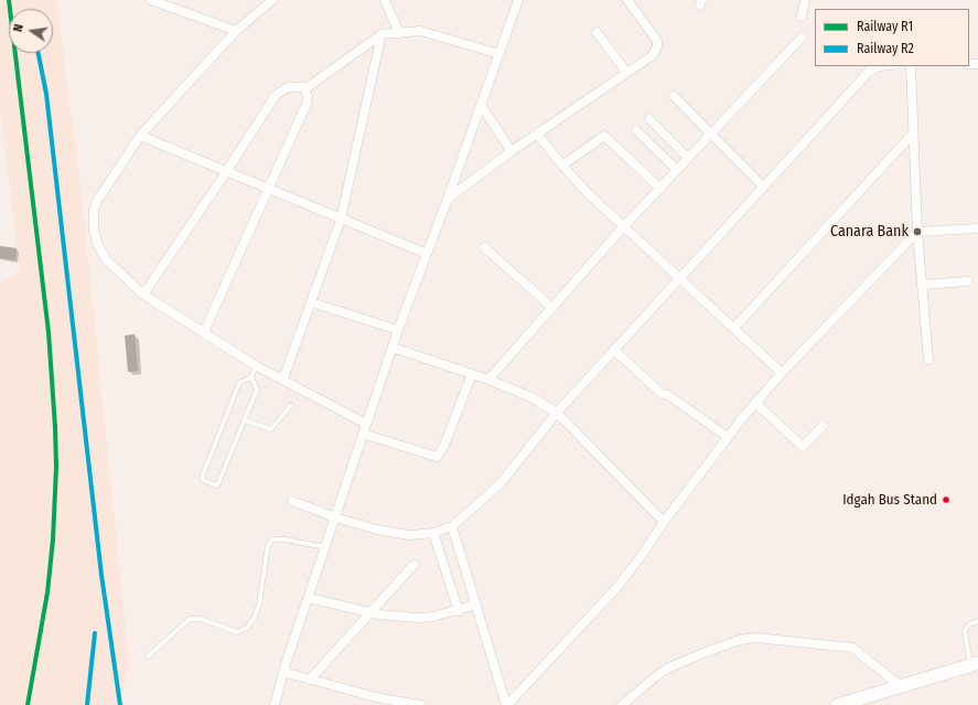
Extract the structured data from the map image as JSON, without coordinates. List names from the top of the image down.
{
  "places": ["Canara Bank", "Idgah Bus Stand"],
  "lines": ["rail line R1", "rail line R2"],
  "legend": ["Railway R1", "Railway R2"],
  "north": "left"
}
